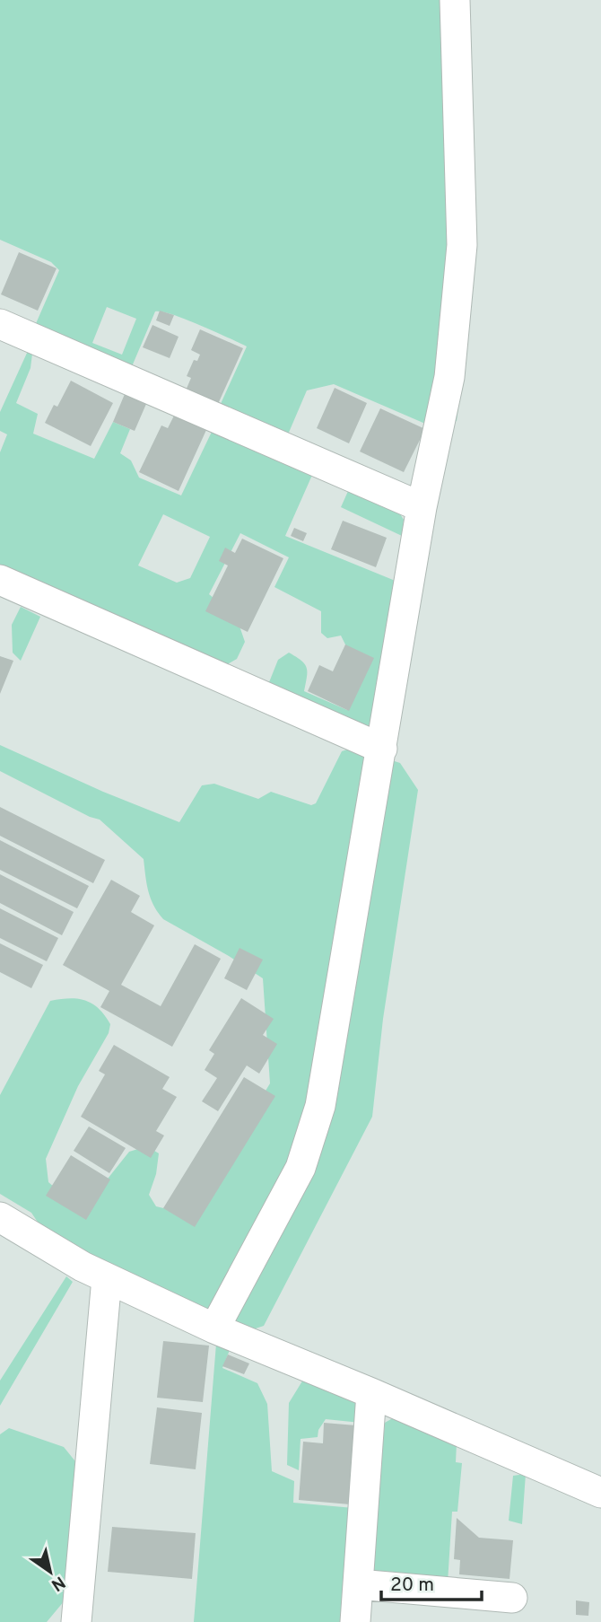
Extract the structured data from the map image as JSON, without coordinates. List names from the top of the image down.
{
  "scale_bar": "20 m",
  "north": "bottom right"
}
